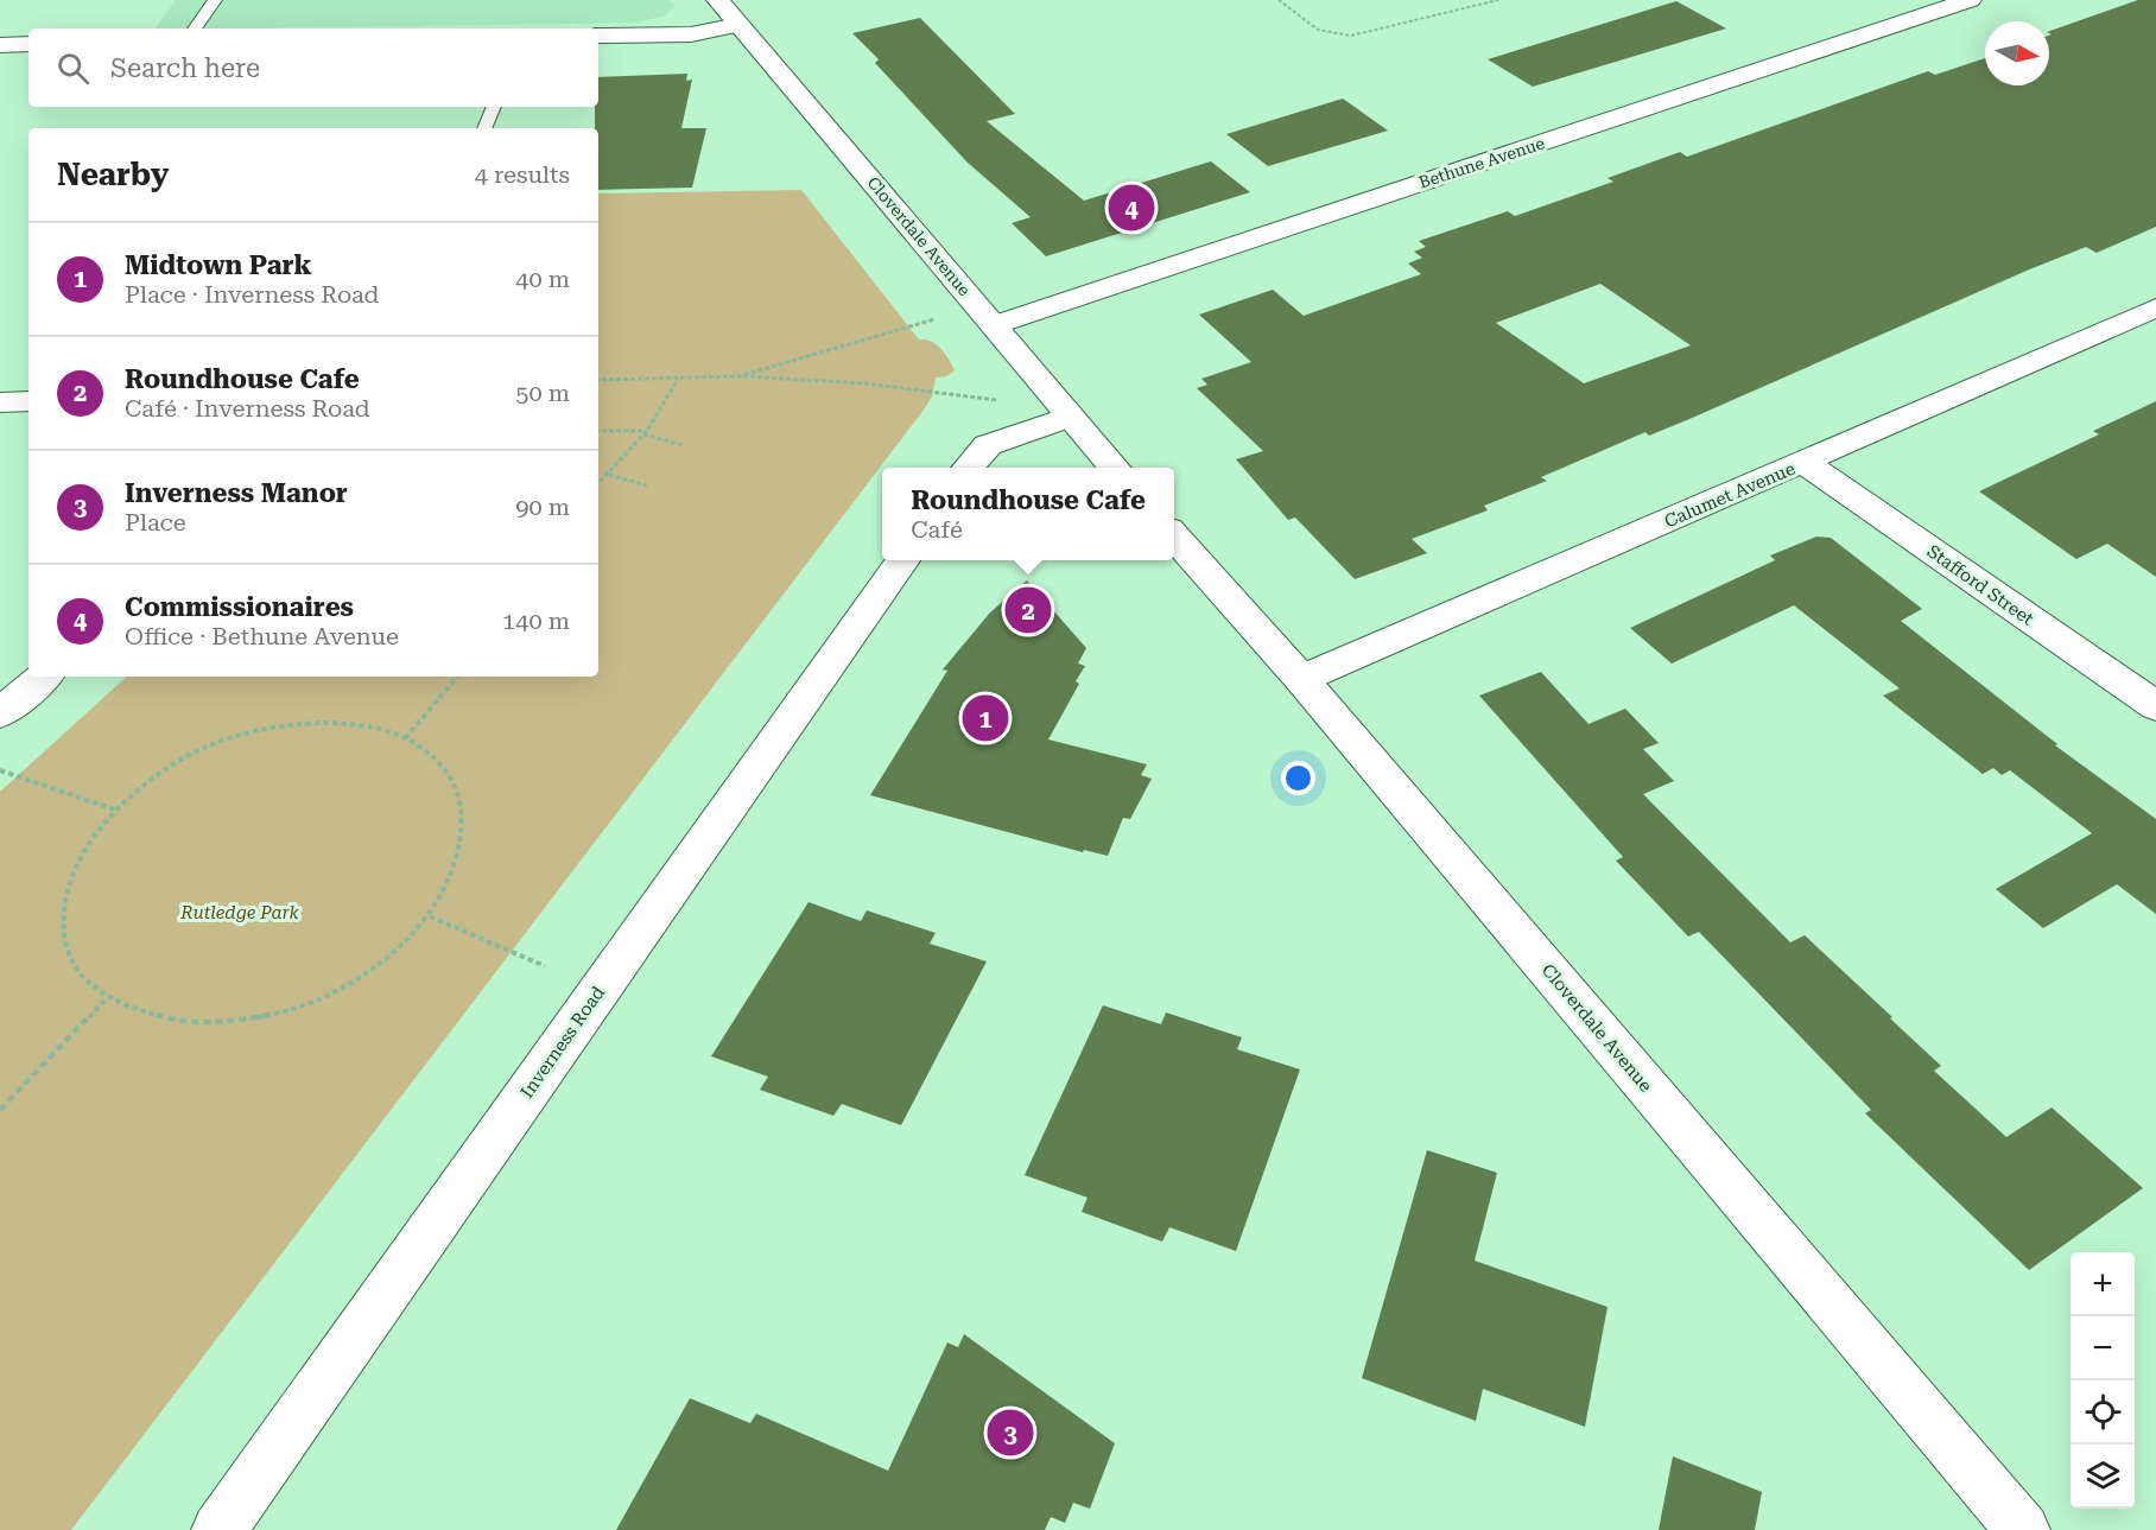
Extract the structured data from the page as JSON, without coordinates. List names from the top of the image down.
{
  "streets": {
    "street": [
      "Bethune Avenue",
      "Cloverdale Avenue",
      "Calumet Avenue",
      "Stafford Street",
      "Inverness Road"
    ]
  },
  "crossings": [
    ["Bethune Avenue", "Cloverdale Avenue"],
    ["Cloverdale Avenue", "Calumet Avenue"],
    ["Calumet Avenue", "Stafford Street"]
  ],
  "parks": ["Rutledge Park"],
  "north": "right",
  "page": {
    "search": "Search here",
    "heading": ["Nearby", "4 results"],
    "pins": [
      "4",
      "2",
      "1",
      "3"
    ],
    "list": [
      {
        "mark": "1",
        "name": "Midtown Park",
        "note": "Place · Inverness Road",
        "value": "40 m"
      },
      {
        "mark": "2",
        "name": "Roundhouse Cafe",
        "note": "Café · Inverness Road",
        "value": "50 m"
      },
      {
        "mark": "3",
        "name": "Inverness Manor",
        "note": "Place",
        "value": "90 m"
      },
      {
        "mark": "4",
        "name": "Commissionaires",
        "note": "Office · Bethune Avenue",
        "value": "140 m"
      }
    ],
    "popup": ["Roundhouse Cafe", "Café"],
    "map_buttons": ["+", "−"]
  }
}
